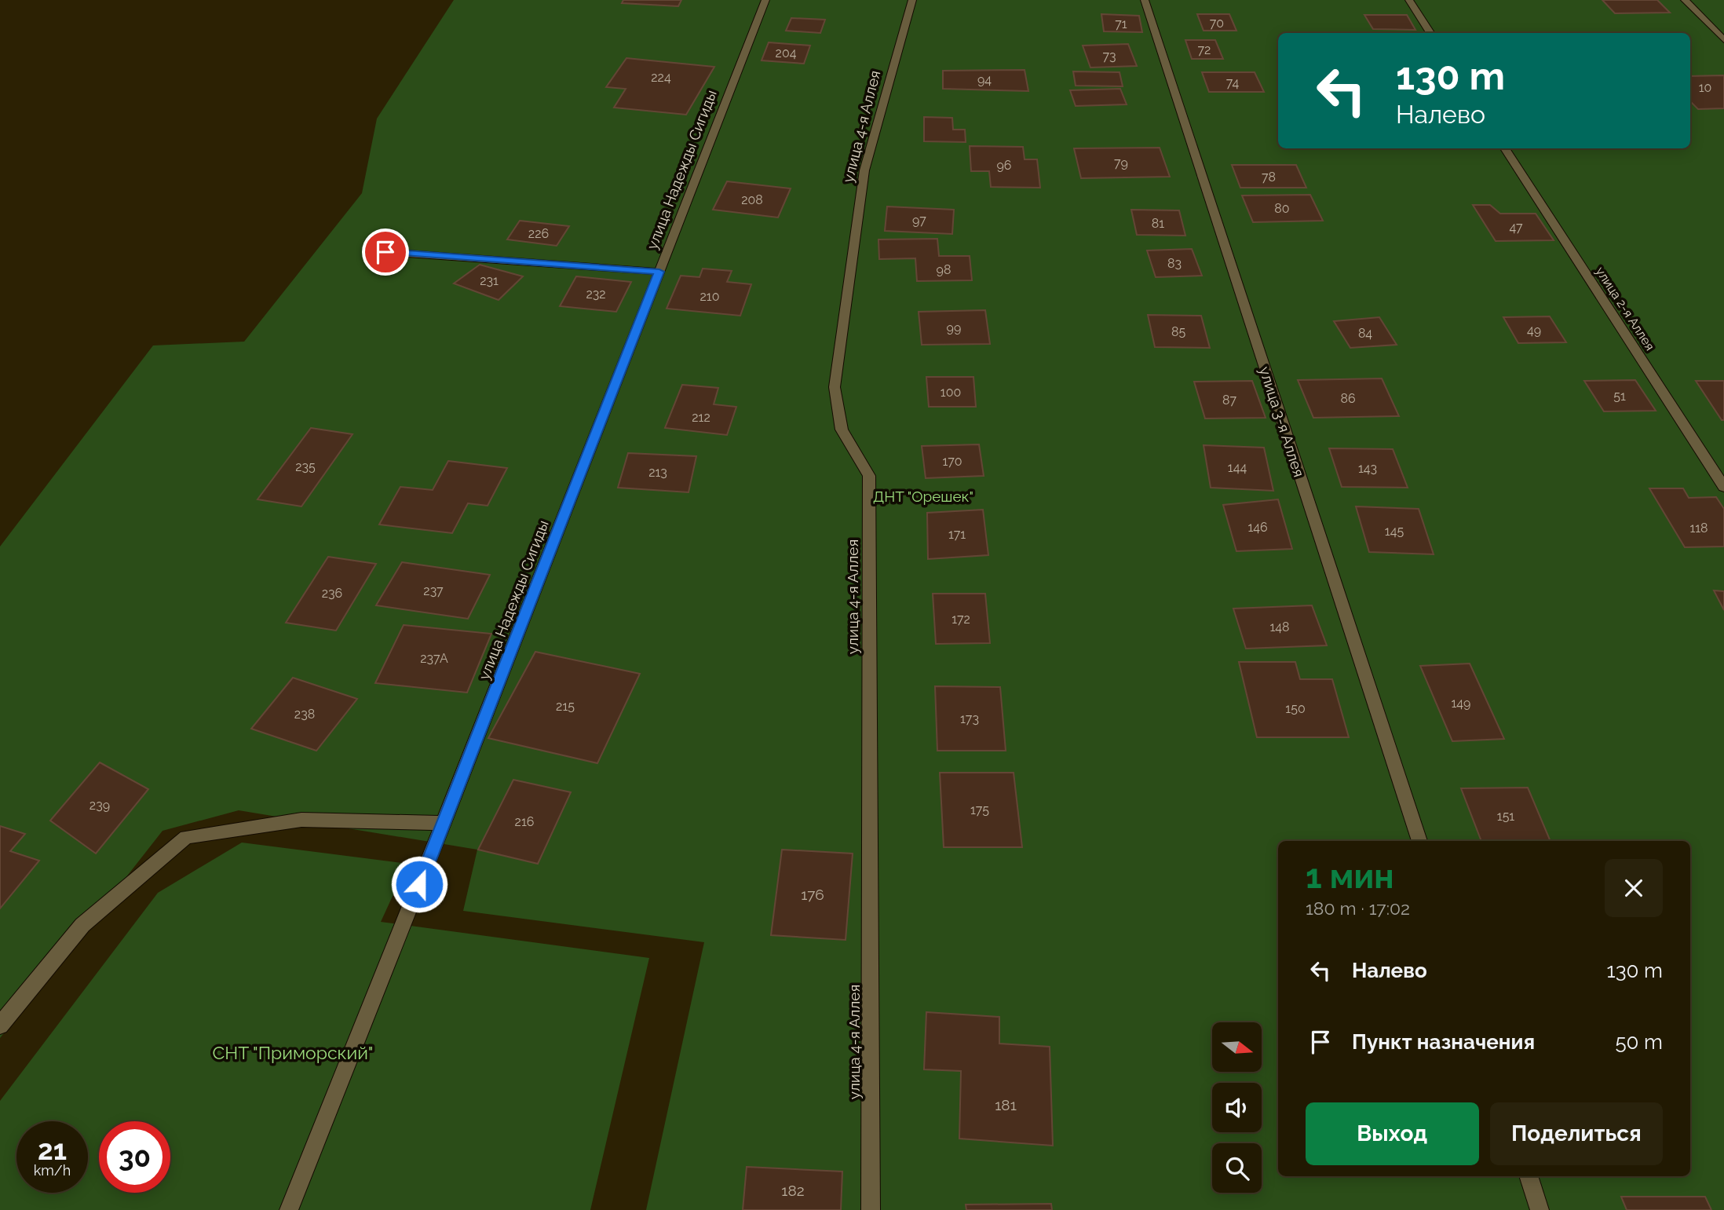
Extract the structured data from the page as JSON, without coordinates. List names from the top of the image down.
{
  "streets": {
    "street": [
      "улица 4-я Аллея",
      "улица Надежды Сигиды",
      "улица 2-я Аллея",
      "улица 3-я Аллея"
    ]
  },
  "parks": ["ДНТ \"Орешек\"", "СНТ \"Приморский\""],
  "house_numbers": [
    "70",
    "71",
    "72",
    "204",
    "73",
    "224",
    "94",
    "74",
    "10",
    "79",
    "96",
    "78",
    "208",
    "80",
    "97",
    "81",
    "47",
    "226",
    "83",
    "98",
    "231",
    "232",
    "210",
    "99",
    "49",
    "85",
    "84",
    "100",
    "51",
    "86",
    "87",
    "212",
    "170",
    "235",
    "144",
    "143",
    "213",
    "146",
    "118",
    "145",
    "171",
    "237",
    "236",
    "172",
    "148",
    "237А",
    "149",
    "215",
    "150",
    "238",
    "173",
    "239",
    "175",
    "151",
    "216",
    "176",
    "181",
    "182"
  ],
  "north": "right",
  "page": {
    "turn": ["130 m", "Налево"],
    "heading": ["1 мин", "180 m · 17:02"],
    "list": [
      {
        "name": "Налево",
        "value": "130 m"
      },
      {
        "name": "Пункт назначения",
        "value": "50 m"
      }
    ],
    "buttons": ["Выход", "Поделиться"],
    "speed": "21 km/h",
    "limit": "30"
  }
}
